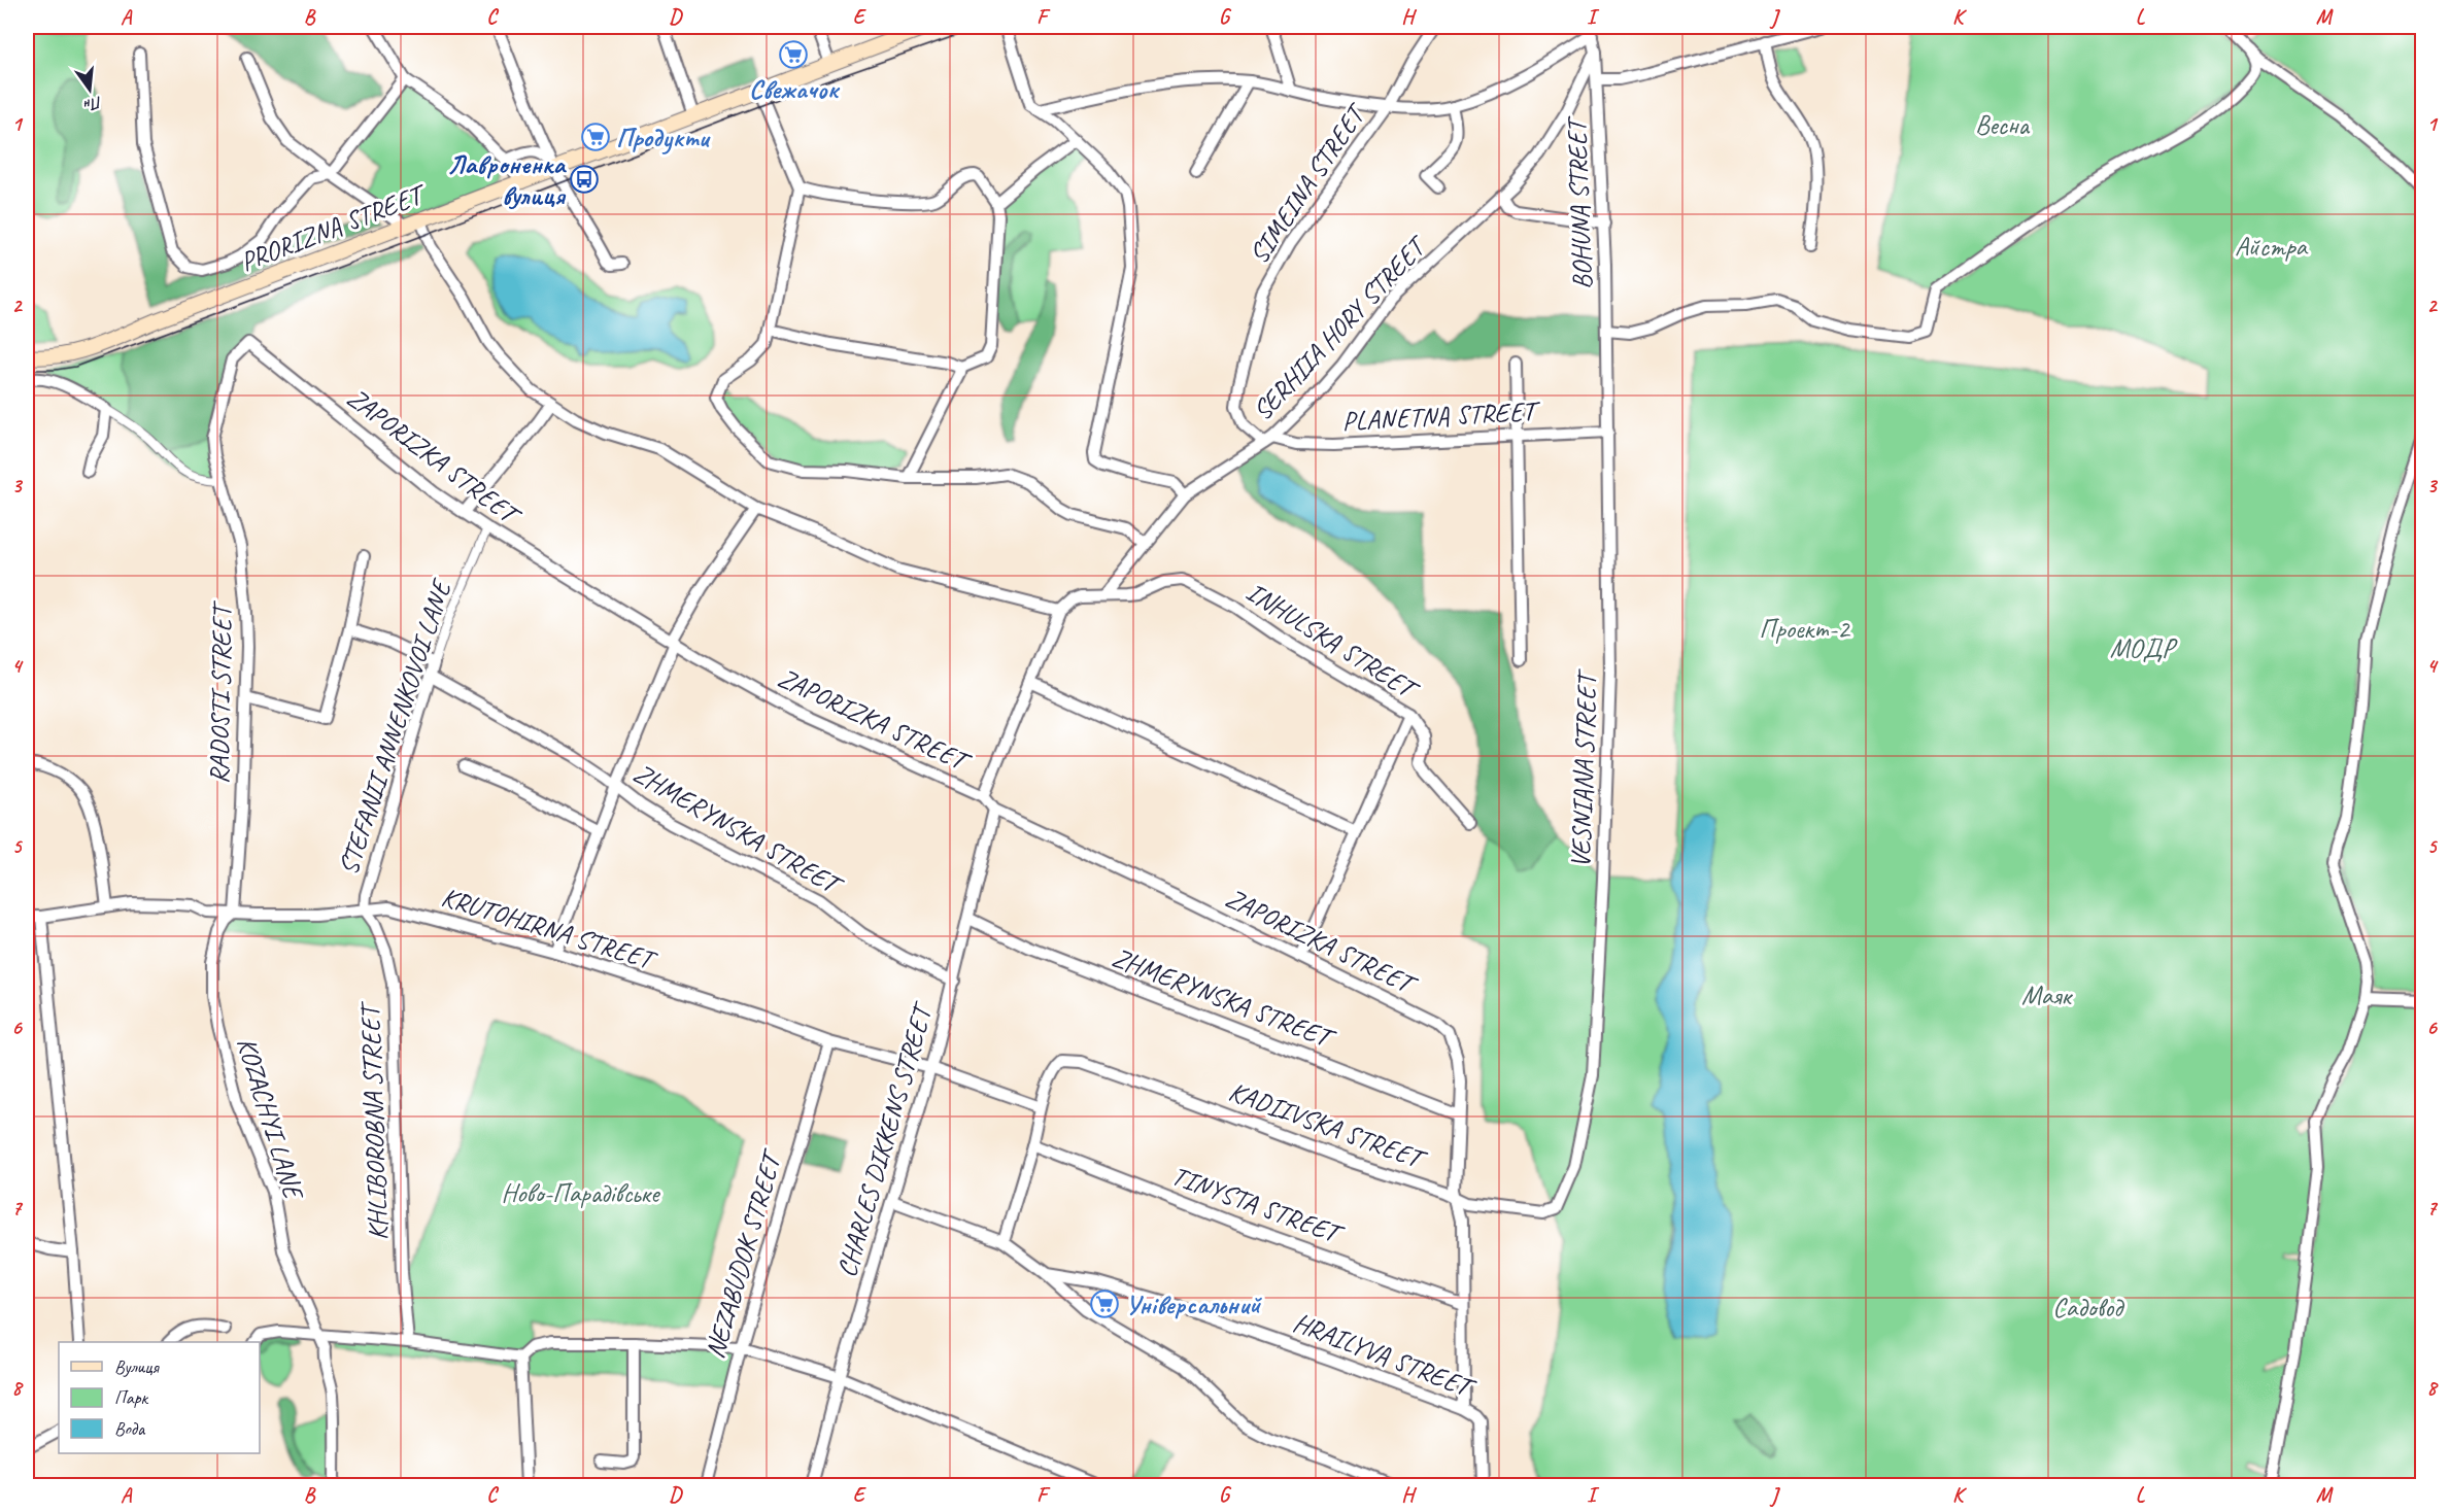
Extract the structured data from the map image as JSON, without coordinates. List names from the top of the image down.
{
  "streets": {
    "main road": ["PRORIZNA STREET"],
    "street": [
      "SIMEINA STREET",
      "BOHUNA STREET",
      "SERHIIA HORY STREET",
      "PLANETNA STREET",
      "ZAPORIZKA STREET",
      "INHULSKA STREET",
      "RADOSTI STREET",
      "STEFANII ANNENKOVOI LANE",
      "VESNIANA STREET",
      "ZHMERYNSKA STREET",
      "KRUTOHIRNA STREET",
      "KOZACHYI LANE",
      "KHLIBOROBNA STREET",
      "KADIIVSKA STREET",
      "CHARLES DIKKENS STREET",
      "TINYSTA STREET",
      "NEZABUDOK STREET",
      "HRAILYVA STREET"
    ]
  },
  "crossings": [
    ["SIMEINA STREET", "SERHIIA HORY STREET"],
    ["SIMEINA STREET", "PLANETNA STREET"],
    ["BOHUNA STREET", "SERHIIA HORY STREET"],
    ["BOHUNA STREET", "VESNIANA STREET"],
    ["SERHIIA HORY STREET", "PLANETNA STREET"],
    ["PLANETNA STREET", "VESNIANA STREET"],
    ["ZAPORIZKA STREET", "RADOSTI STREET"],
    ["ZAPORIZKA STREET", "STEFANII ANNENKOVOI LANE"],
    ["ZAPORIZKA STREET", "ZHMERYNSKA STREET"],
    ["ZAPORIZKA STREET", "CHARLES DIKKENS STREET"],
    ["RADOSTI STREET", "KRUTOHIRNA STREET"],
    ["RADOSTI STREET", "KOZACHYI LANE"],
    ["STEFANII ANNENKOVOI LANE", "ZHMERYNSKA STREET"],
    ["STEFANII ANNENKOVOI LANE", "KRUTOHIRNA STREET"],
    ["STEFANII ANNENKOVOI LANE", "KHLIBOROBNA STREET"],
    ["VESNIANA STREET", "KADIIVSKA STREET"],
    ["ZHMERYNSKA STREET", "CHARLES DIKKENS STREET"],
    ["KRUTOHIRNA STREET", "KOZACHYI LANE"],
    ["KRUTOHIRNA STREET", "KHLIBOROBNA STREET"],
    ["KRUTOHIRNA STREET", "KADIIVSKA STREET"],
    ["KRUTOHIRNA STREET", "CHARLES DIKKENS STREET"],
    ["KRUTOHIRNA STREET", "NEZABUDOK STREET"],
    ["CHARLES DIKKENS STREET", "HRAILYVA STREET"]
  ],
  "parks": [
    "Весна",
    "Айстра",
    "Проект-2",
    "МОДР",
    "Маяк",
    "Ново-Парадівське",
    "Садовод"
  ],
  "places": {
    "supermarket": ["Свежачок", "Продукти", "Універсальний"],
    "bus stop": ["Лавроненка вулиця"]
  },
  "legend": ["Вулиця", "Парк", "Вода"],
  "north": "bottom",
  "grid": {
    "columns": [
      "A",
      "B",
      "C",
      "D",
      "E",
      "F",
      "G",
      "H",
      "I",
      "J",
      "K",
      "L",
      "M"
    ],
    "rows": [
      "1",
      "2",
      "3",
      "4",
      "5",
      "6",
      "7",
      "8"
    ]
  }
}
